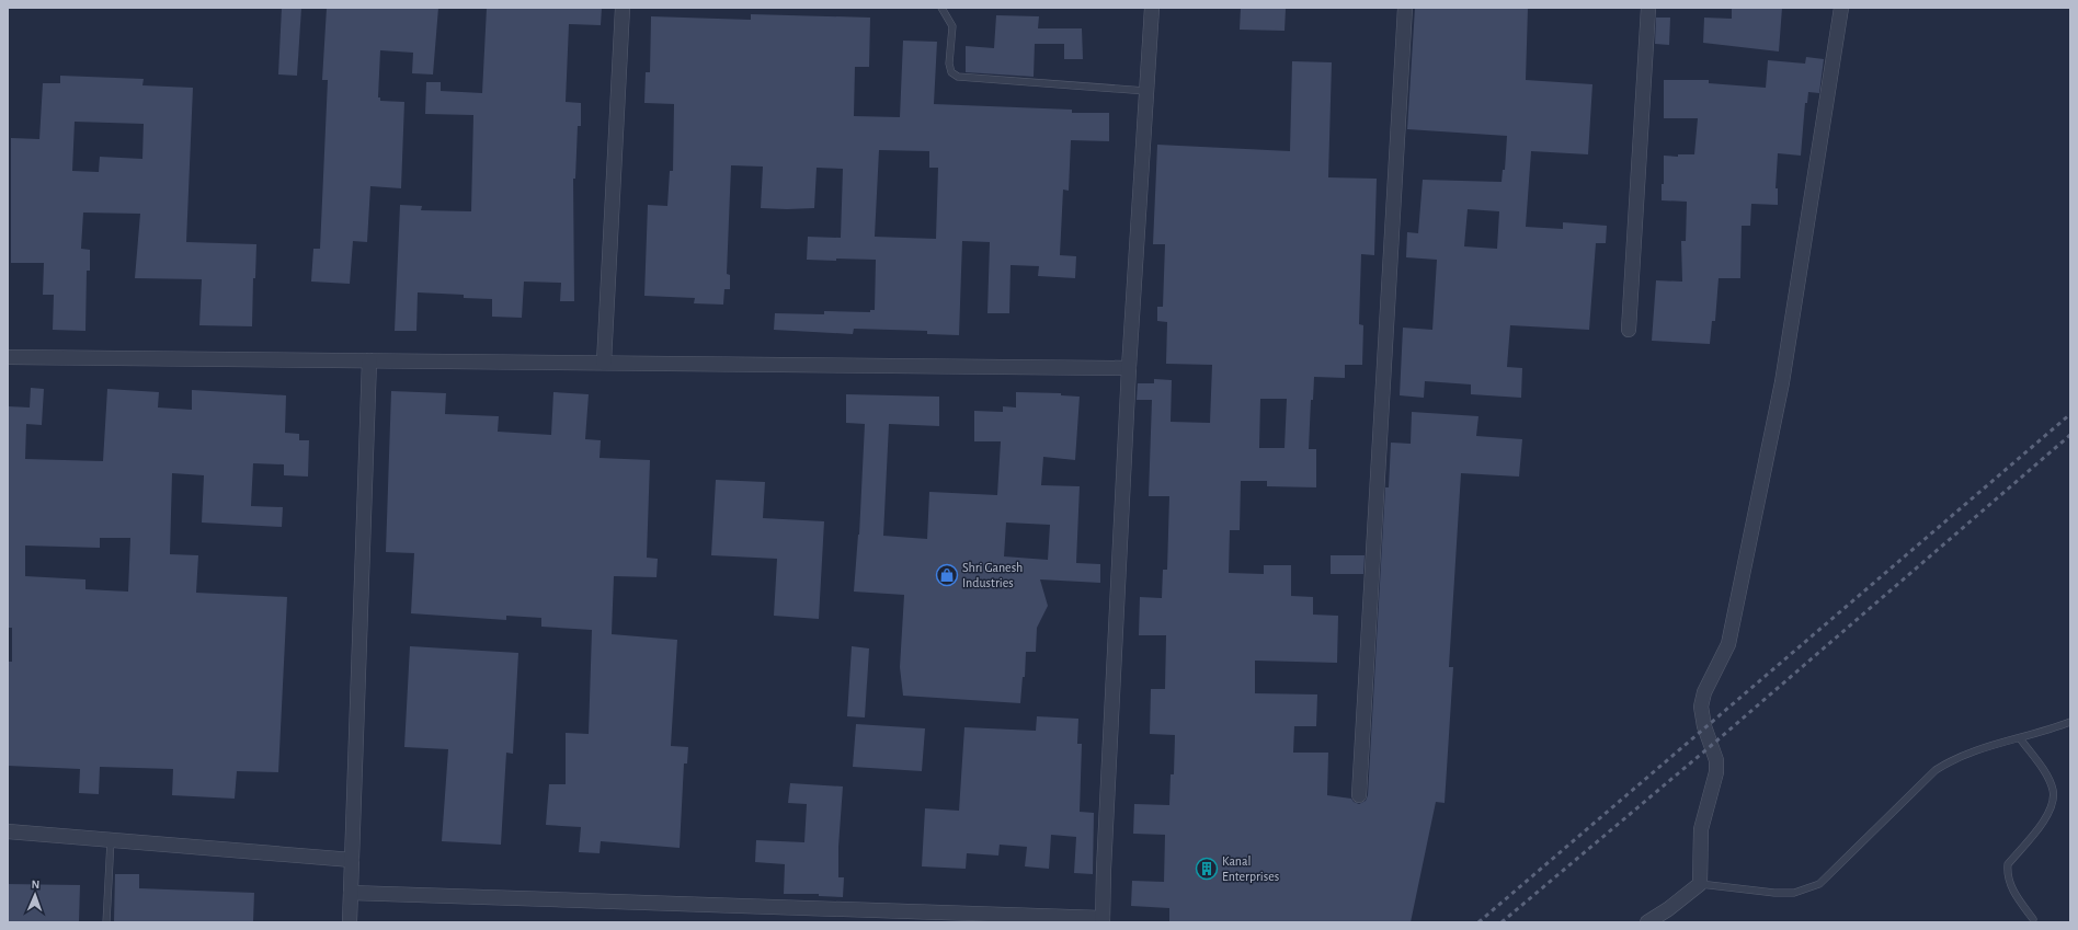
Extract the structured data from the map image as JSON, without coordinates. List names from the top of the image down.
{
  "places": {
    "shop": ["Shri Ganesh Industries"],
    "building": ["Kanal Enterprises"]
  },
  "north": "top"
}
